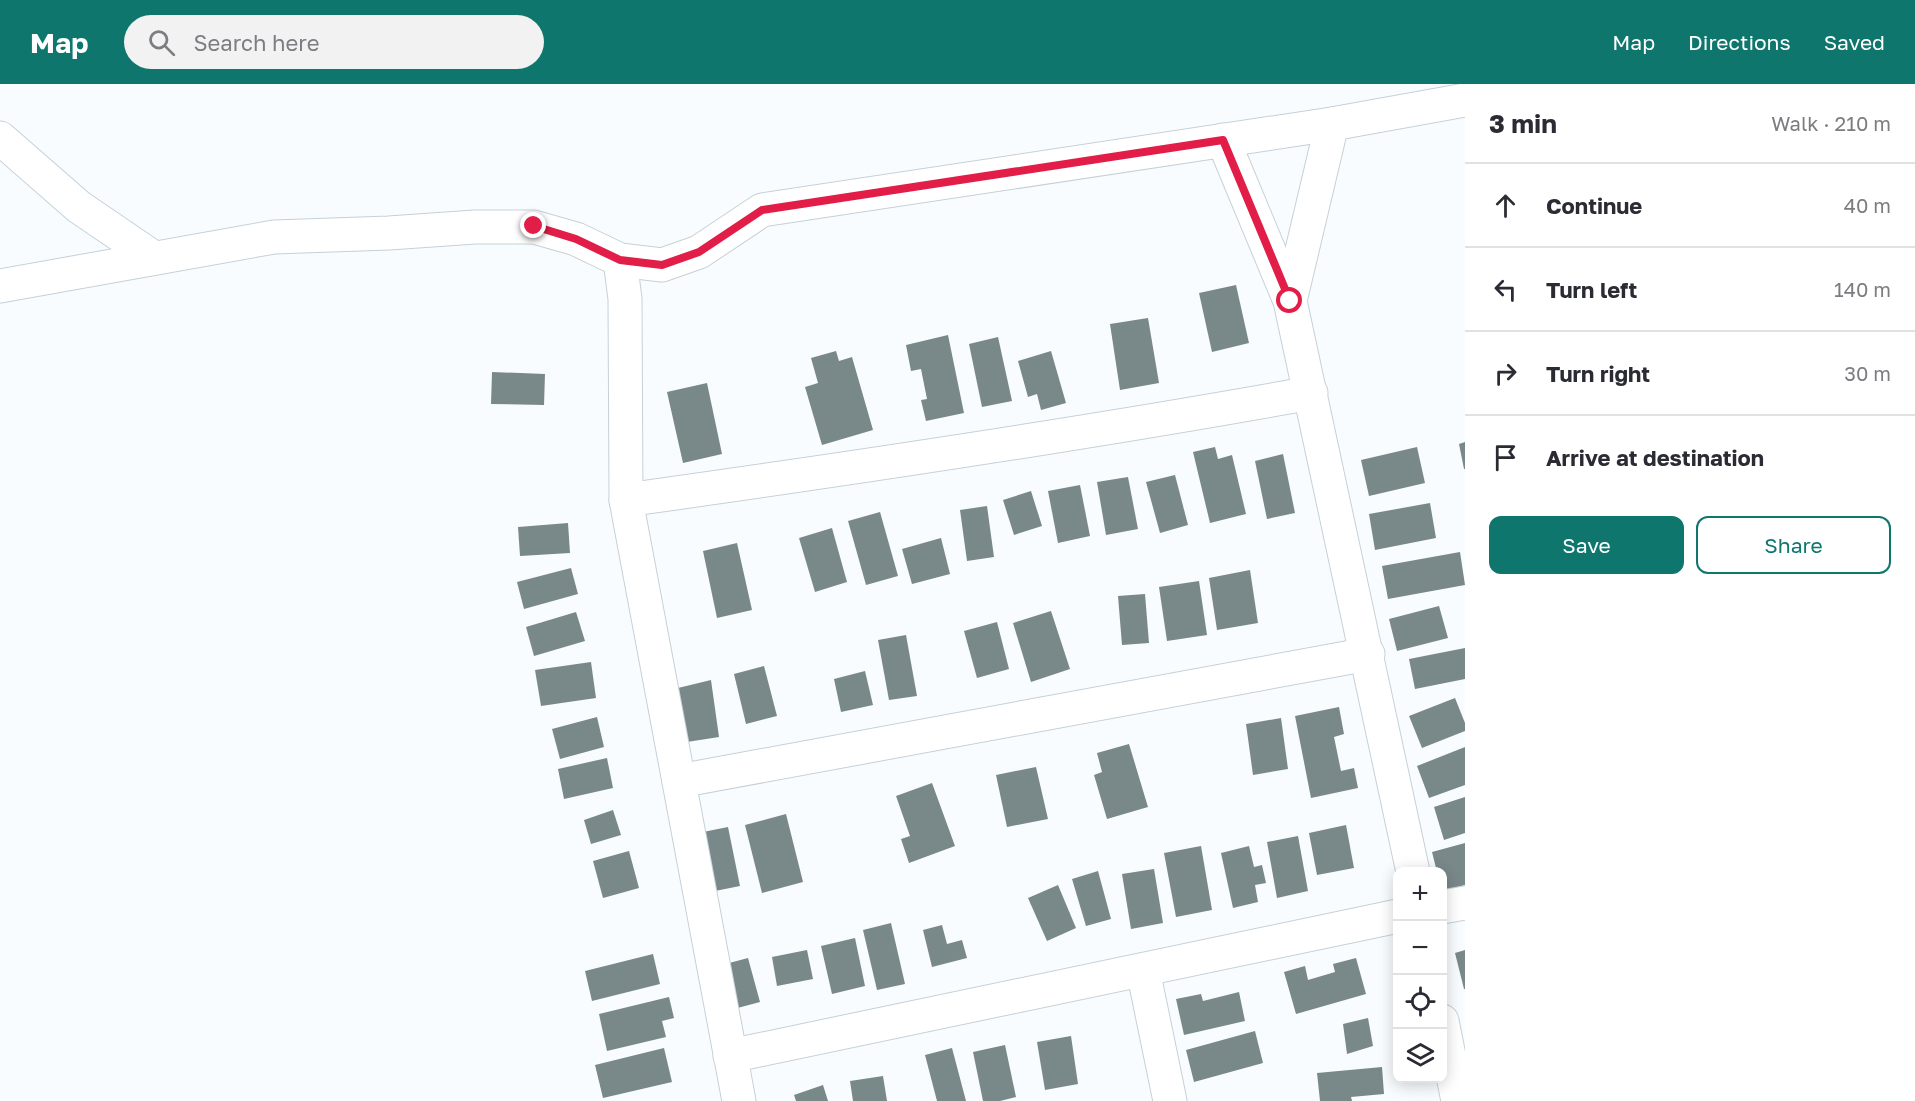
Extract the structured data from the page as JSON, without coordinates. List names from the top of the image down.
{
  "page": {
    "header": "Map",
    "search": "Search here",
    "nav": ["Map", "Directions", "Saved"],
    "heading": ["3 min", "Walk · 210 m"],
    "list": [
      ["Continue", "40 m"],
      ["Turn left", "140 m"],
      ["Turn right", "30 m"],
      "Arrive at destination"
    ],
    "buttons": ["Save", "Share"],
    "map_buttons": ["+", "−"]
  }
}
